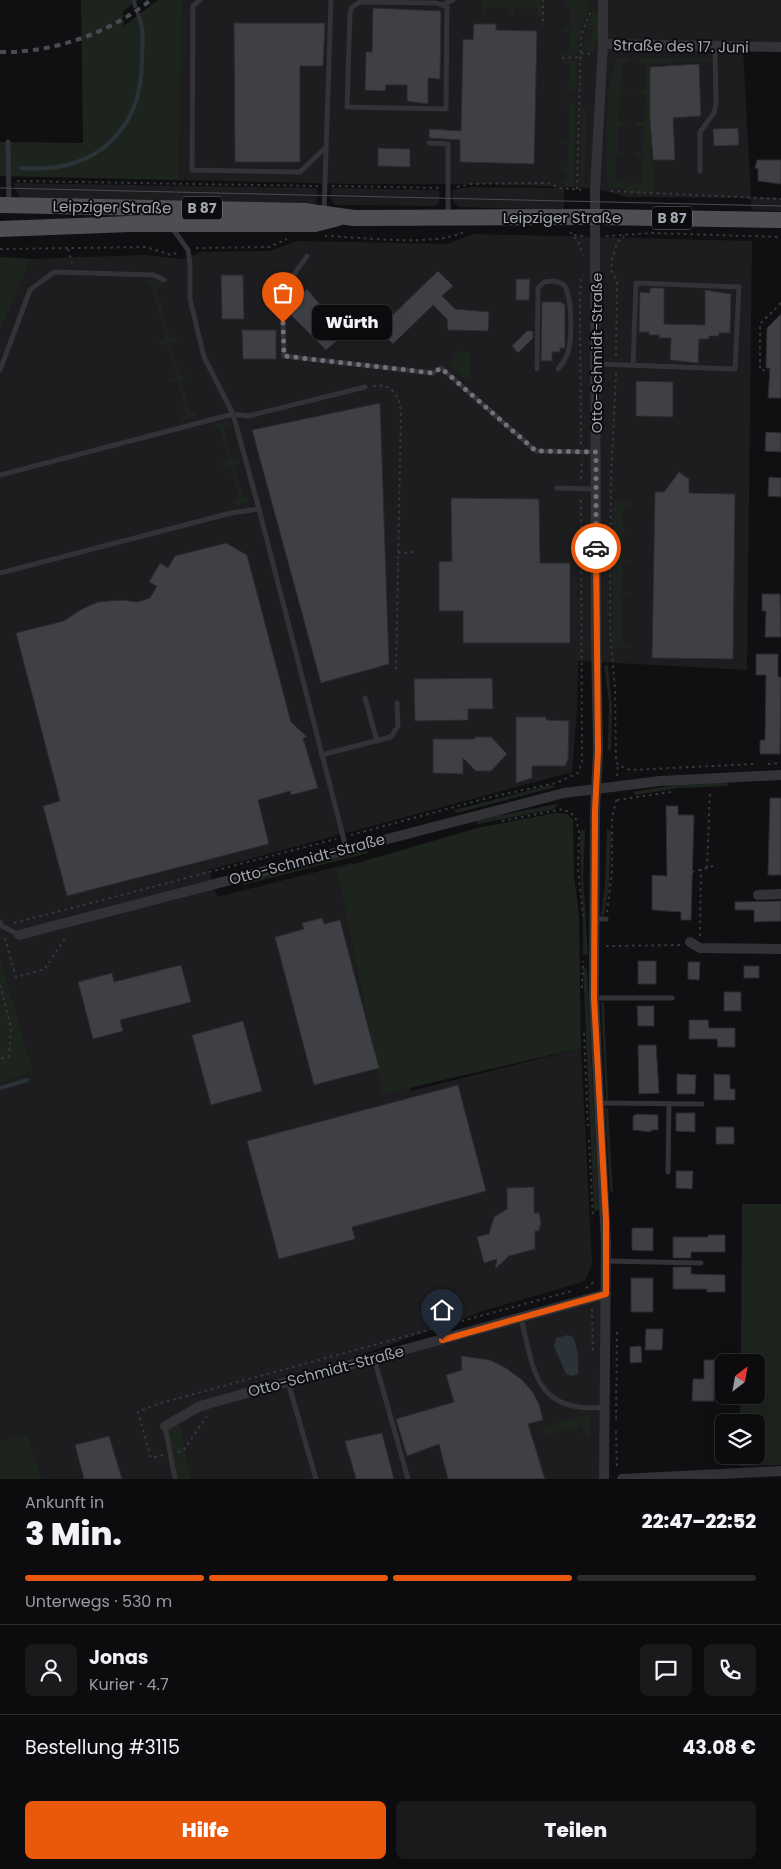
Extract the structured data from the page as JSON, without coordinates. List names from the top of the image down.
{
  "streets": {
    "main road": ["Leipziger Straße", "B 87"],
    "street": ["Straße des 17. Juni", "Otto-Schmidt-Straße"]
  },
  "crossings": [
    ["Straße des 17. Juni", "Leipziger Straße"],
    ["Straße des 17. Juni", "Otto-Schmidt-Straße"],
    ["Leipziger Straße", "Otto-Schmidt-Straße"]
  ],
  "places": ["Würth"],
  "north": "top right",
  "page": {
    "bubble": "Würth",
    "heading": ["3 Min.", "Ankunft in", "22:47–22:52"],
    "panel": [
      "Jonas",
      "Kurier · 4.7",
      "Bestellung #3115",
      "43.08 €"
    ],
    "bar": "Unterwegs · 530 m",
    "buttons": ["Hilfe", "Teilen"]
  }
}
